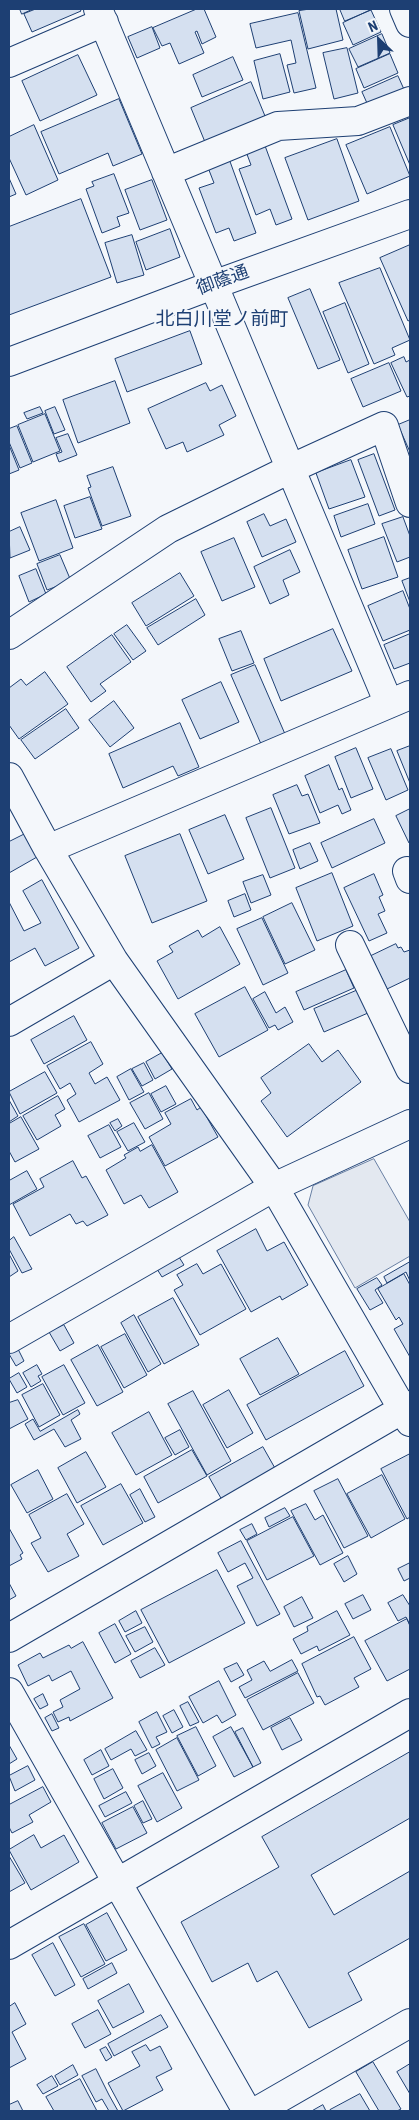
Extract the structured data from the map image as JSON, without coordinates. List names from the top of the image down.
{
  "streets": {
    "street": ["御蔭通"]
  },
  "districts": ["北白川堂ノ前町"],
  "north": "top left"
}
